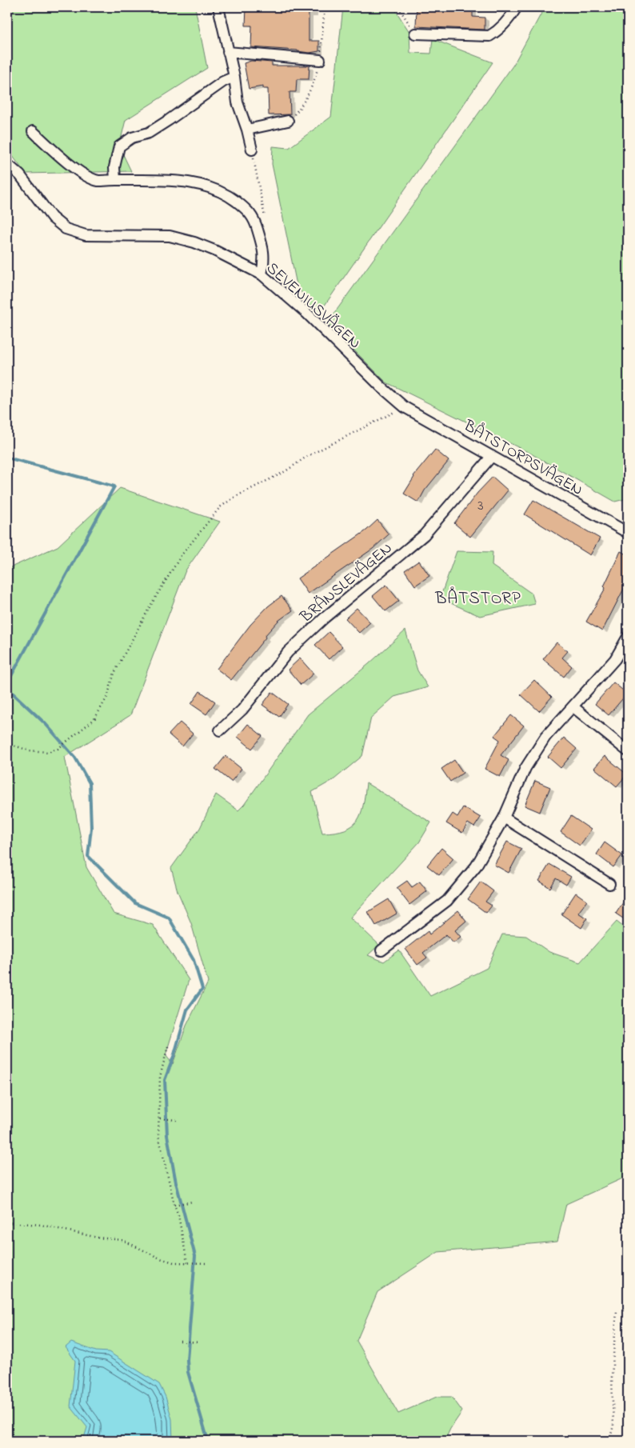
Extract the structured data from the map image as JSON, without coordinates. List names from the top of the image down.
{
  "streets": {
    "street": ["SEVENIUSVÄGEN", "BÅTSTORPSVÄGEN", "BRÄNSLEVÄGEN"]
  },
  "crossings": [
    ["SEVENIUSVÄGEN", "BÅTSTORPSVÄGEN"],
    ["BÅTSTORPSVÄGEN", "BRÄNSLEVÄGEN"]
  ],
  "districts": ["BÅTSTORP"],
  "house_numbers": ["3"]
}
